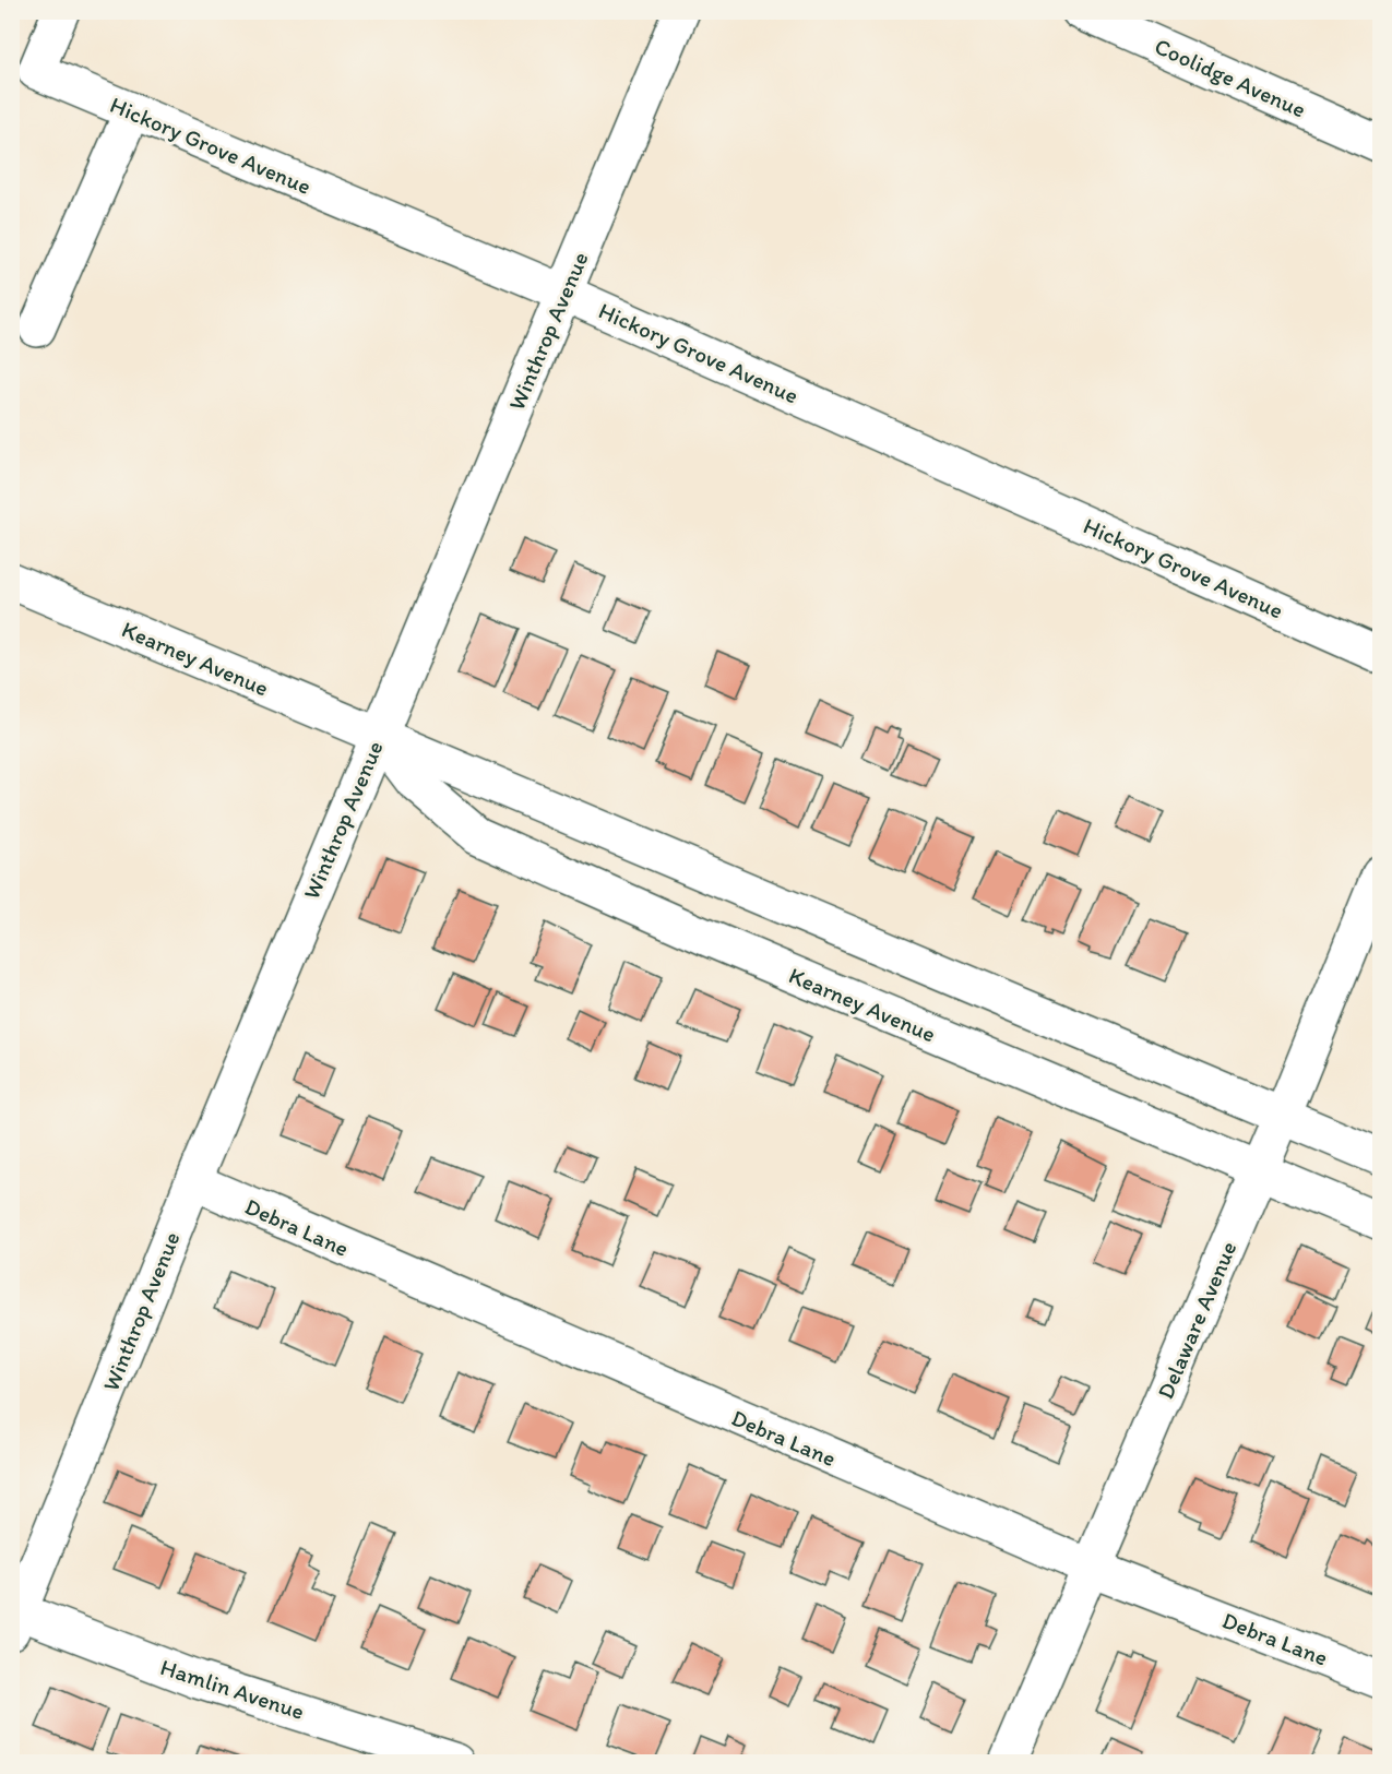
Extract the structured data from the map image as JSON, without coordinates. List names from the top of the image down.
{
  "streets": {
    "street": [
      "Coolidge Avenue",
      "Hickory Grove Avenue",
      "Winthrop Avenue",
      "Kearney Avenue",
      "Debra Lane",
      "Delaware Avenue",
      "Hamlin Avenue"
    ]
  },
  "crossings": [
    ["Hickory Grove Avenue", "Winthrop Avenue"],
    ["Winthrop Avenue", "Kearney Avenue"],
    ["Winthrop Avenue", "Debra Lane"],
    ["Winthrop Avenue", "Hamlin Avenue"],
    ["Kearney Avenue", "Delaware Avenue"],
    ["Debra Lane", "Delaware Avenue"]
  ]
}
